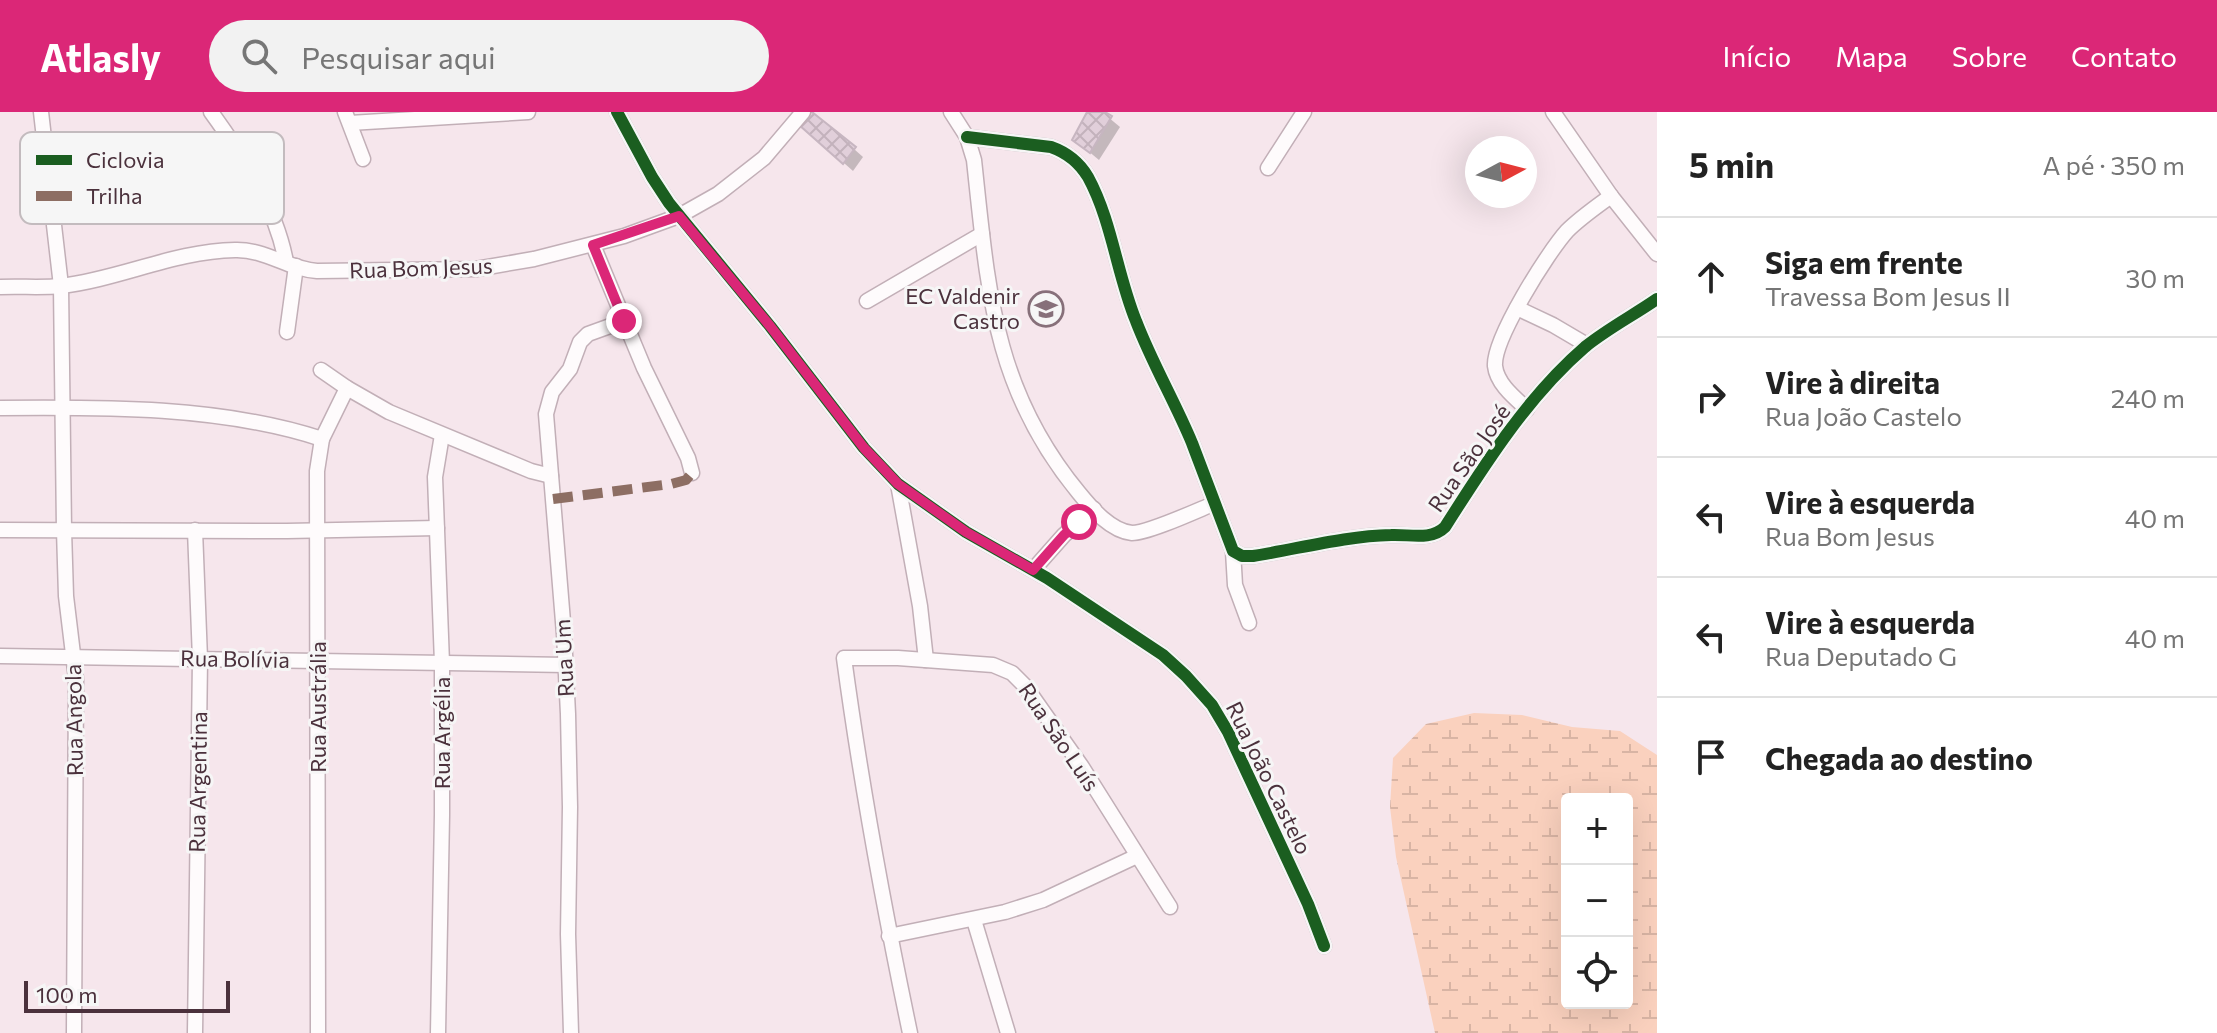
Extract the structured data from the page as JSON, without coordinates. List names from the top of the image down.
{
  "streets": {
    "street": [
      "Rua Bom Jesus",
      "Rua São José",
      "Rua Um",
      "Rua Bolívia",
      "Rua Austrália",
      "Rua Angola",
      "Rua Argélia",
      "Rua São Luís",
      "Rua João Castelo",
      "Rua Argentina"
    ]
  },
  "crossings": [
    ["Rua Bom Jesus", "Rua Angola"],
    ["Rua Bom Jesus", "Rua João Castelo"],
    ["Rua Um", "Rua Bolívia"],
    ["Rua Bolívia", "Rua Austrália"],
    ["Rua Bolívia", "Rua Angola"],
    ["Rua Bolívia", "Rua Argélia"],
    ["Rua Bolívia", "Rua Argentina"]
  ],
  "places": {
    "school or university": ["EC Valdenir Castro"]
  },
  "legend": ["Ciclovia", "Trilha"],
  "scale_bar": "100 m",
  "north": "right",
  "page": {
    "header": "Atlasly",
    "search": "Pesquisar aqui",
    "nav": [
      "Início",
      "Mapa",
      "Sobre",
      "Contato"
    ],
    "heading": ["5 min", "A pé · 350 m"],
    "list": [
      ["Siga em frente", "Travessa Bom Jesus II", "30 m"],
      ["Vire à direita", "Rua João Castelo", "240 m"],
      ["Vire à esquerda", "Rua Bom Jesus", "40 m"],
      ["Vire à esquerda", "Rua Deputado G", "40 m"],
      "Chegada ao destino"
    ],
    "map_buttons": ["+", "−"],
    "scale": "100 m"
  }
}
